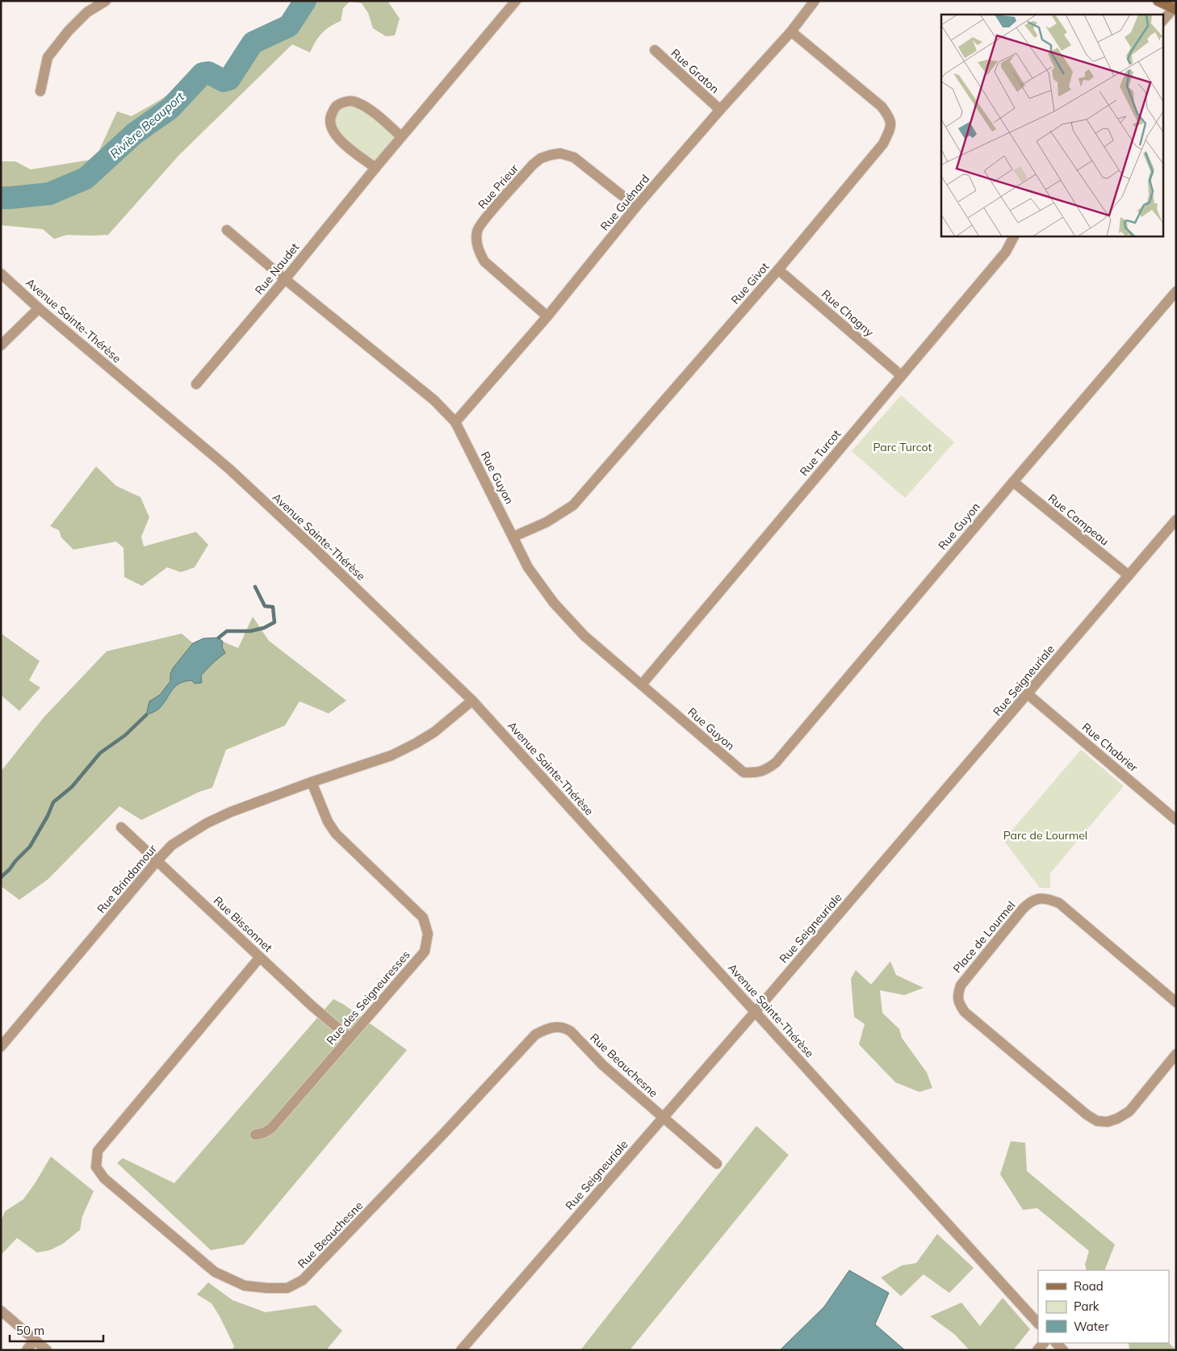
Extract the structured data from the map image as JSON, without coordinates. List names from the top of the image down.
{
  "streets": {
    "street": [
      "Rue Graton",
      "Rue Prieur",
      "Rue Guénard",
      "Rue Naudet",
      "Rue Givot",
      "Rue Chagny",
      "Avenue Sainte-Thérèse",
      "Rue Turcot",
      "Rue Guyon",
      "Rue Campeau",
      "Rue Seigneuriale",
      "Rue Chabrier",
      "Rue Brindamour",
      "Rue Bissonnet",
      "Place de Lourmel",
      "Rue des Seigneuresses",
      "Rue Beauchesne"
    ]
  },
  "crossings": [
    ["Rue Graton", "Rue Guénard"],
    ["Rue Prieur", "Rue Guénard"],
    ["Rue Guénard", "Rue Givot"],
    ["Rue Guénard", "Rue Guyon"],
    ["Rue Naudet", "Rue Guyon"],
    ["Rue Givot", "Rue Chagny"],
    ["Rue Givot", "Rue Guyon"],
    ["Rue Chagny", "Rue Turcot"],
    ["Avenue Sainte-Thérèse", "Rue Seigneuriale"],
    ["Avenue Sainte-Thérèse", "Rue Brindamour"],
    ["Rue Turcot", "Rue Guyon"],
    ["Rue Guyon", "Rue Campeau"],
    ["Rue Campeau", "Rue Seigneuriale"],
    ["Rue Seigneuriale", "Rue Chabrier"],
    ["Rue Seigneuriale", "Rue Beauchesne"],
    ["Rue Brindamour", "Rue Bissonnet"],
    ["Rue Brindamour", "Rue des Seigneuresses"],
    ["Rue Bissonnet", "Rue des Seigneuresses"],
    ["Rue Bissonnet", "Rue Beauchesne"]
  ],
  "water": ["Rivière Beauport"],
  "parks": ["Parc Turcot", "Parc de Lourmel"],
  "legend": ["Road", "Park", "Water"],
  "scale_bar": "50 m"
}
